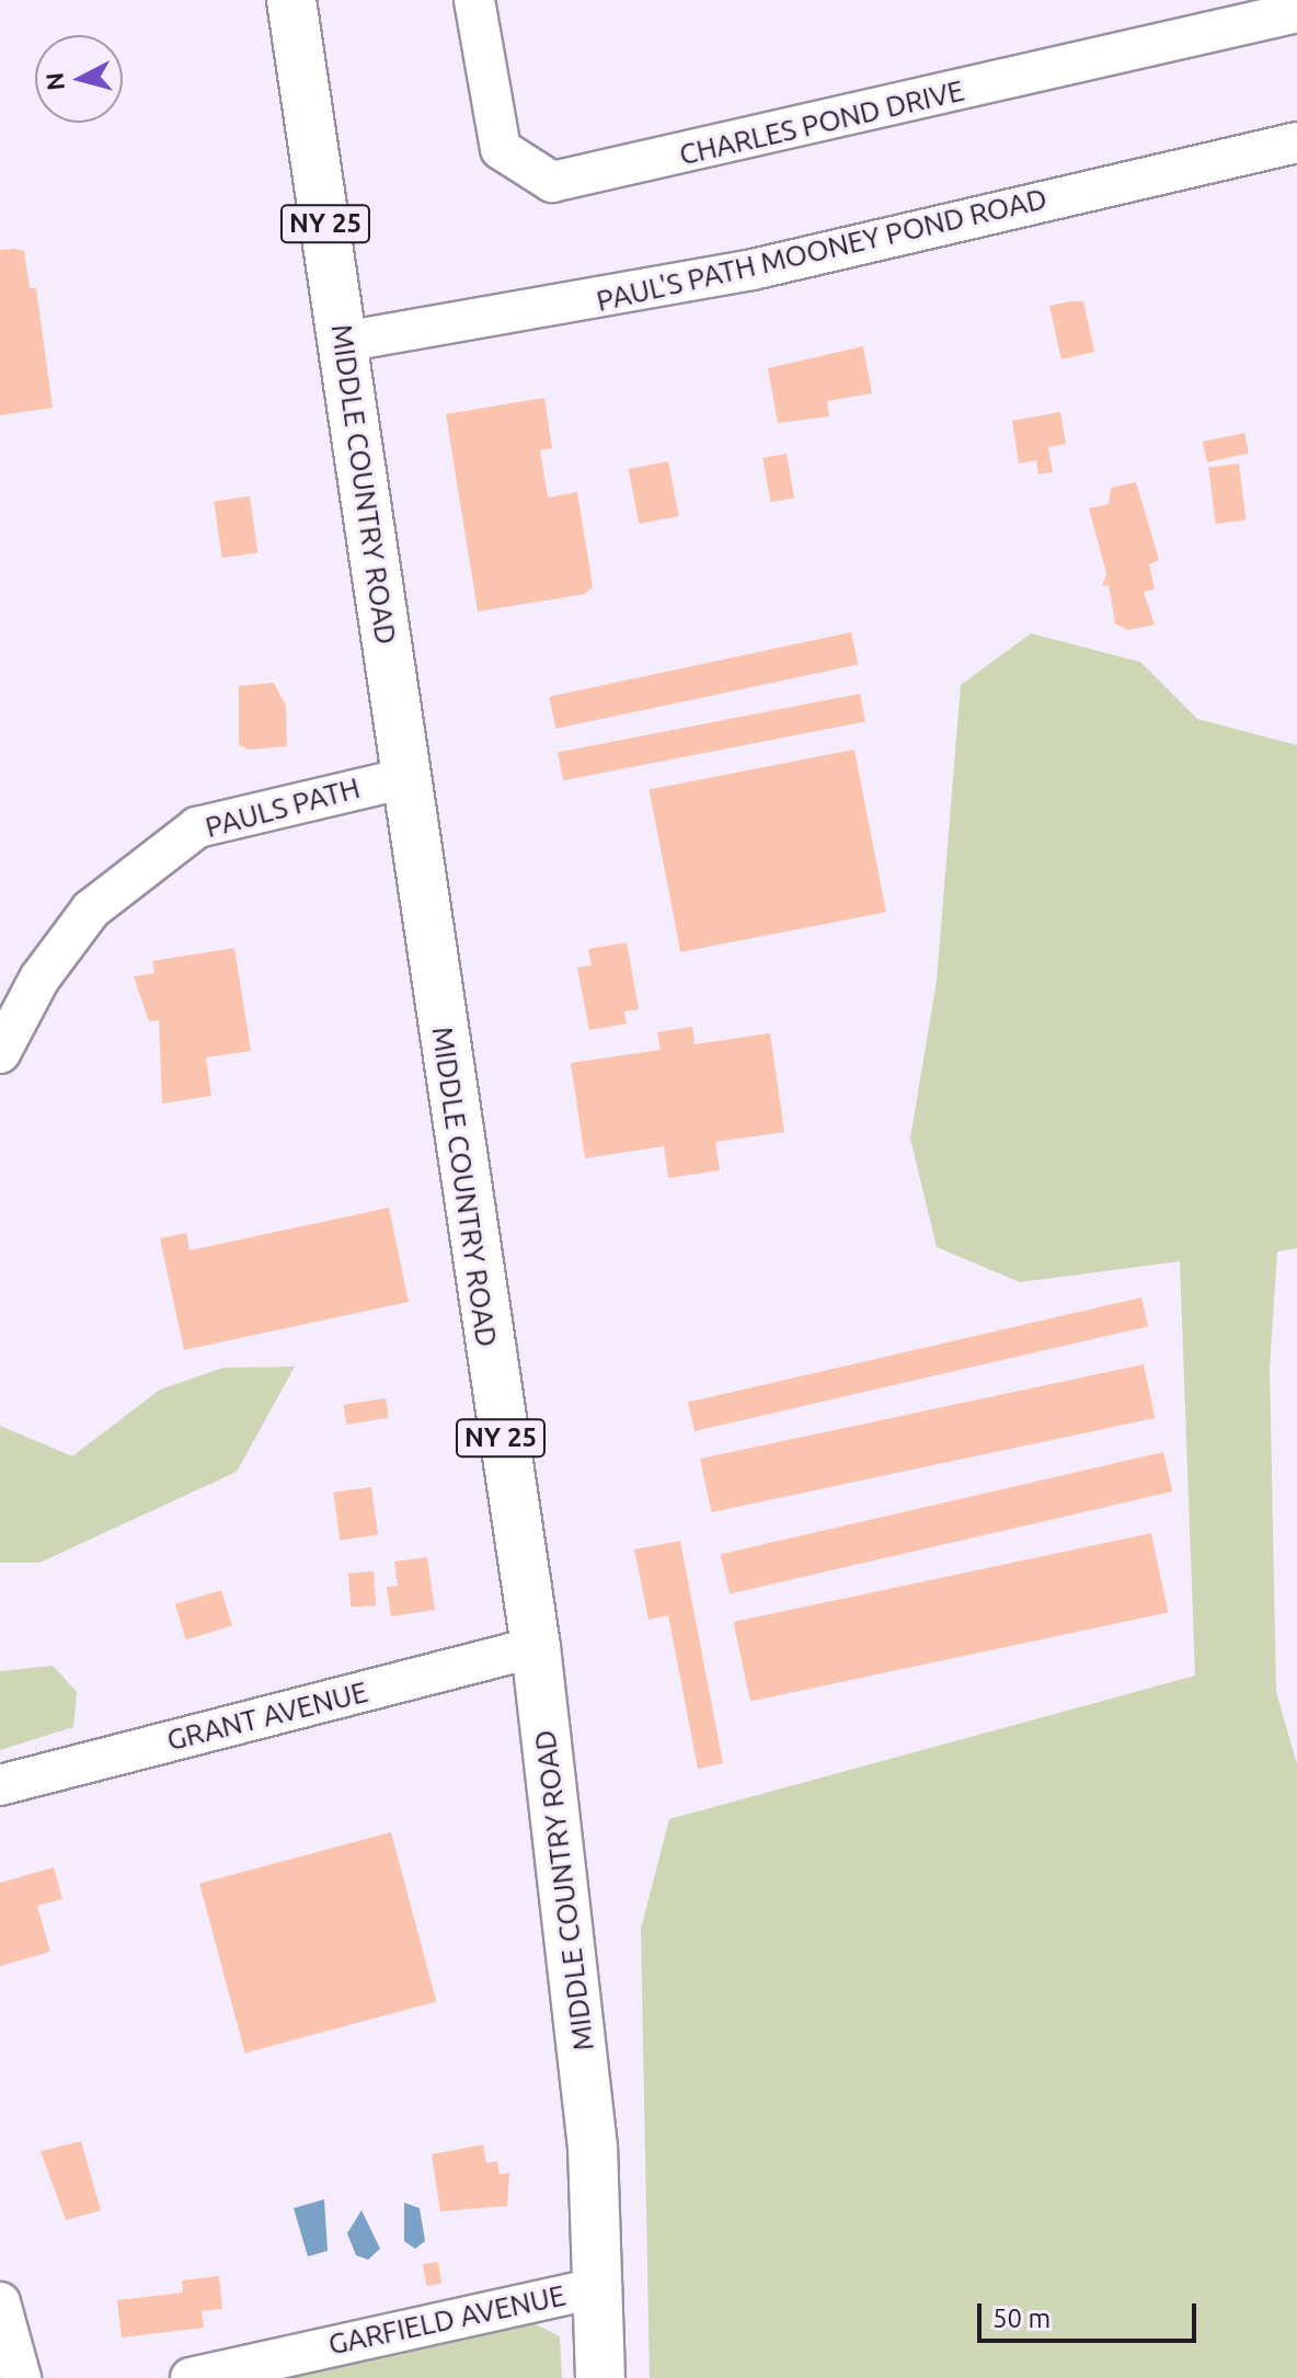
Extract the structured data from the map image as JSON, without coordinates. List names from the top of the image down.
{
  "streets": {
    "main road": ["NY 25", "MIDDLE COUNTRY ROAD"],
    "street": [
      "CHARLES POND DRIVE",
      "PAUL'S PATH MOONEY POND ROAD",
      "PAULS PATH",
      "GRANT AVENUE",
      "GARFIELD AVENUE"
    ]
  },
  "crossings": [
    ["PAUL'S PATH MOONEY POND ROAD", "MIDDLE COUNTRY ROAD"],
    ["MIDDLE COUNTRY ROAD", "PAULS PATH"],
    ["MIDDLE COUNTRY ROAD", "GRANT AVENUE"],
    ["MIDDLE COUNTRY ROAD", "GARFIELD AVENUE"]
  ],
  "scale_bar": "50 m",
  "north": "left"
}
